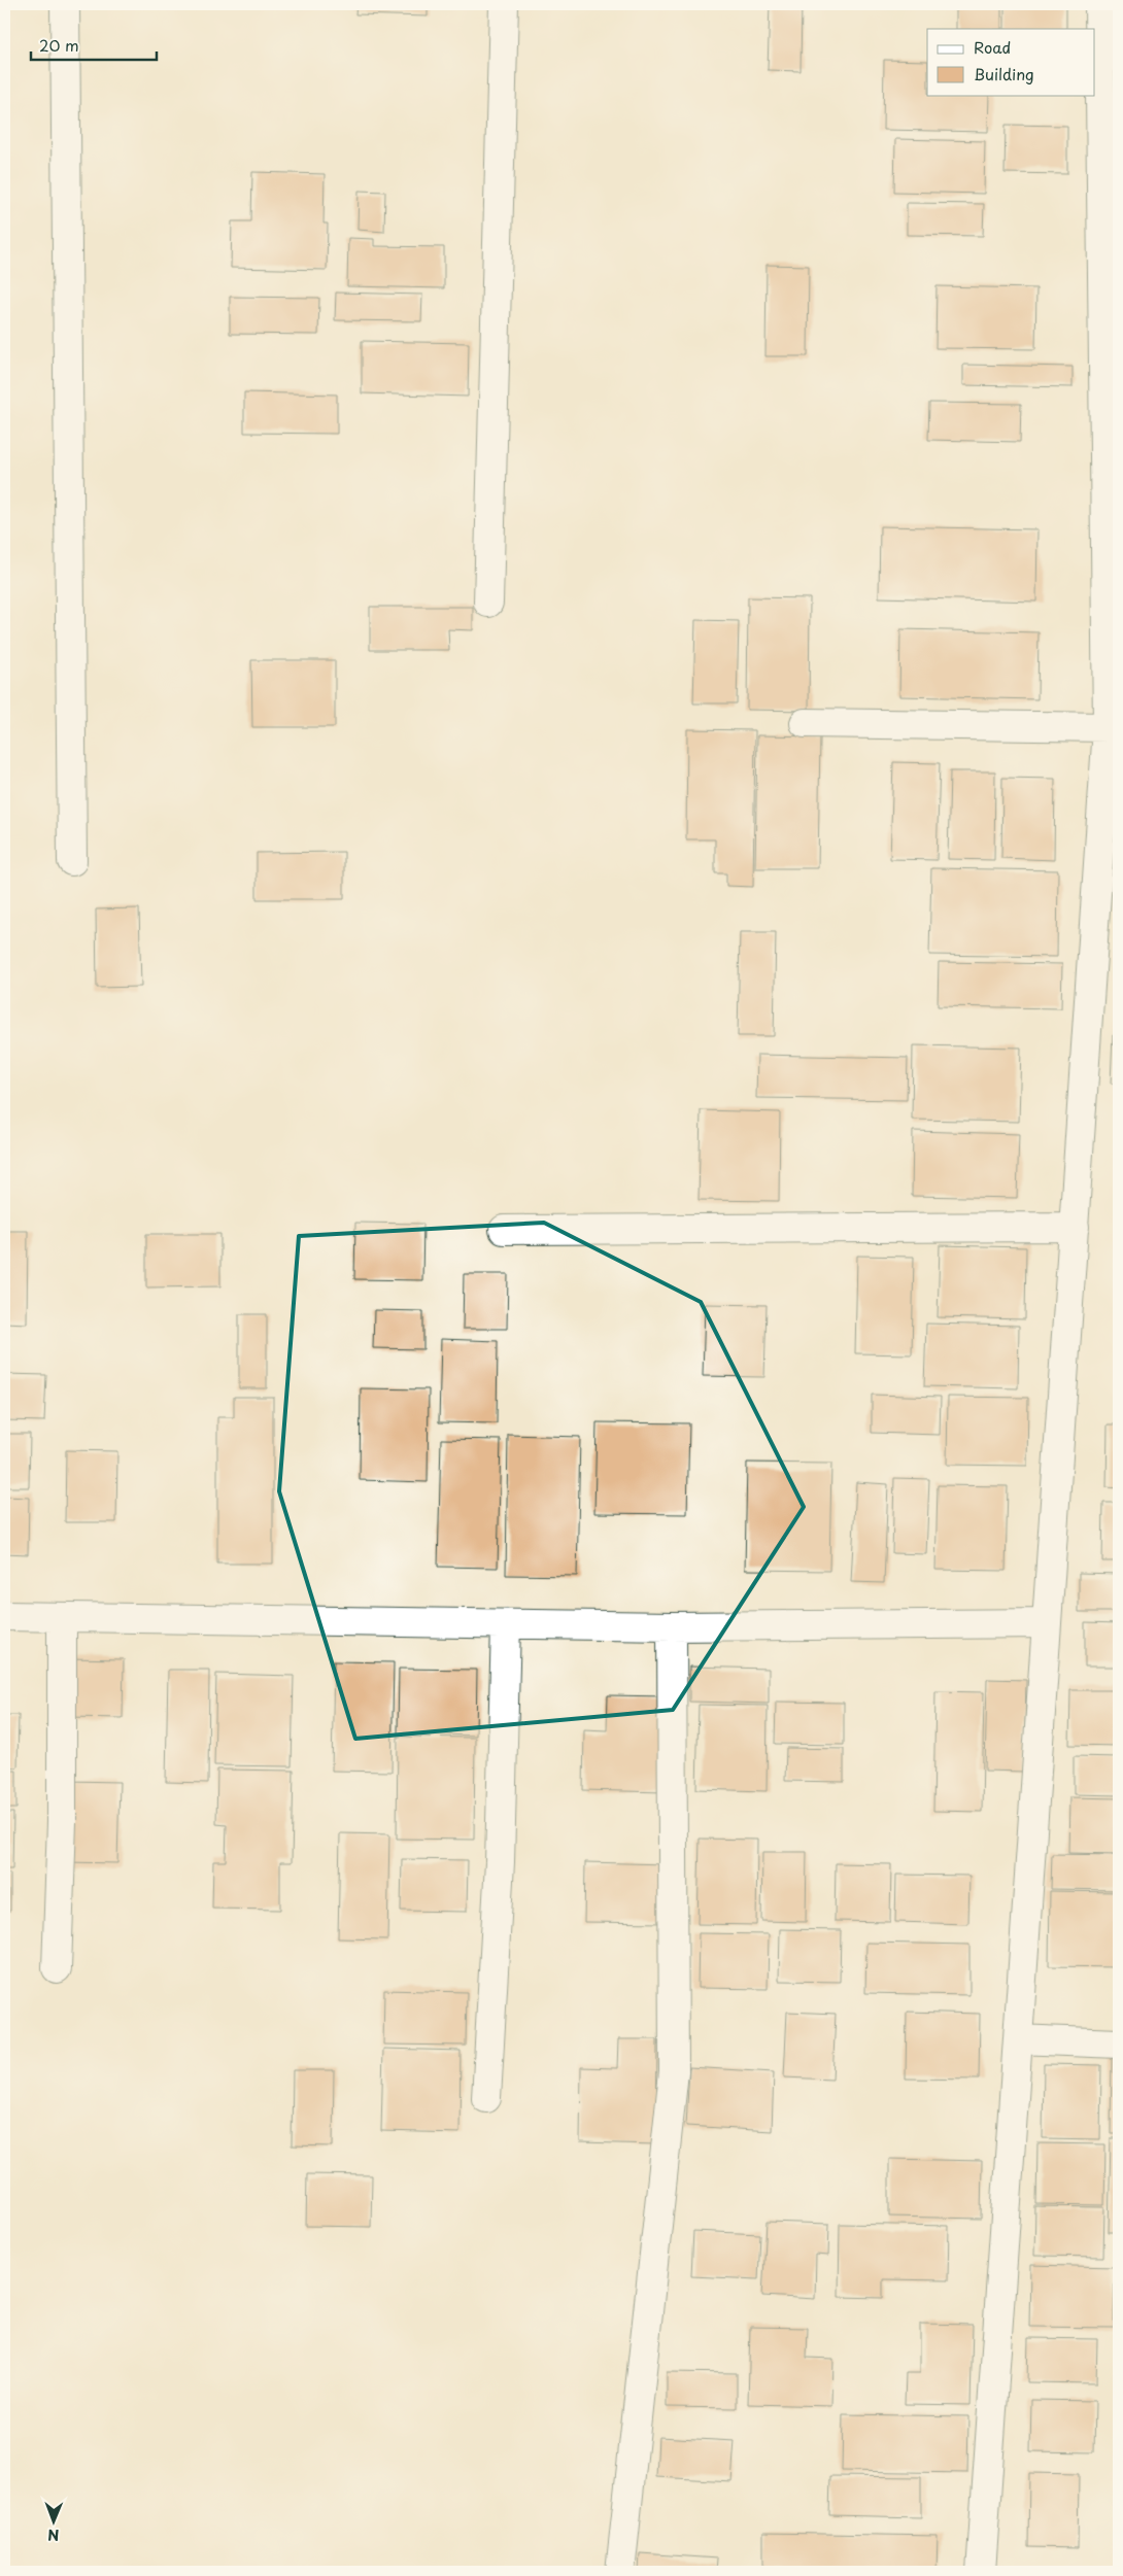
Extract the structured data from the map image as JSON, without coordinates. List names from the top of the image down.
{
  "legend": ["Road", "Building"],
  "scale_bar": "20 m",
  "north": "bottom"
}
